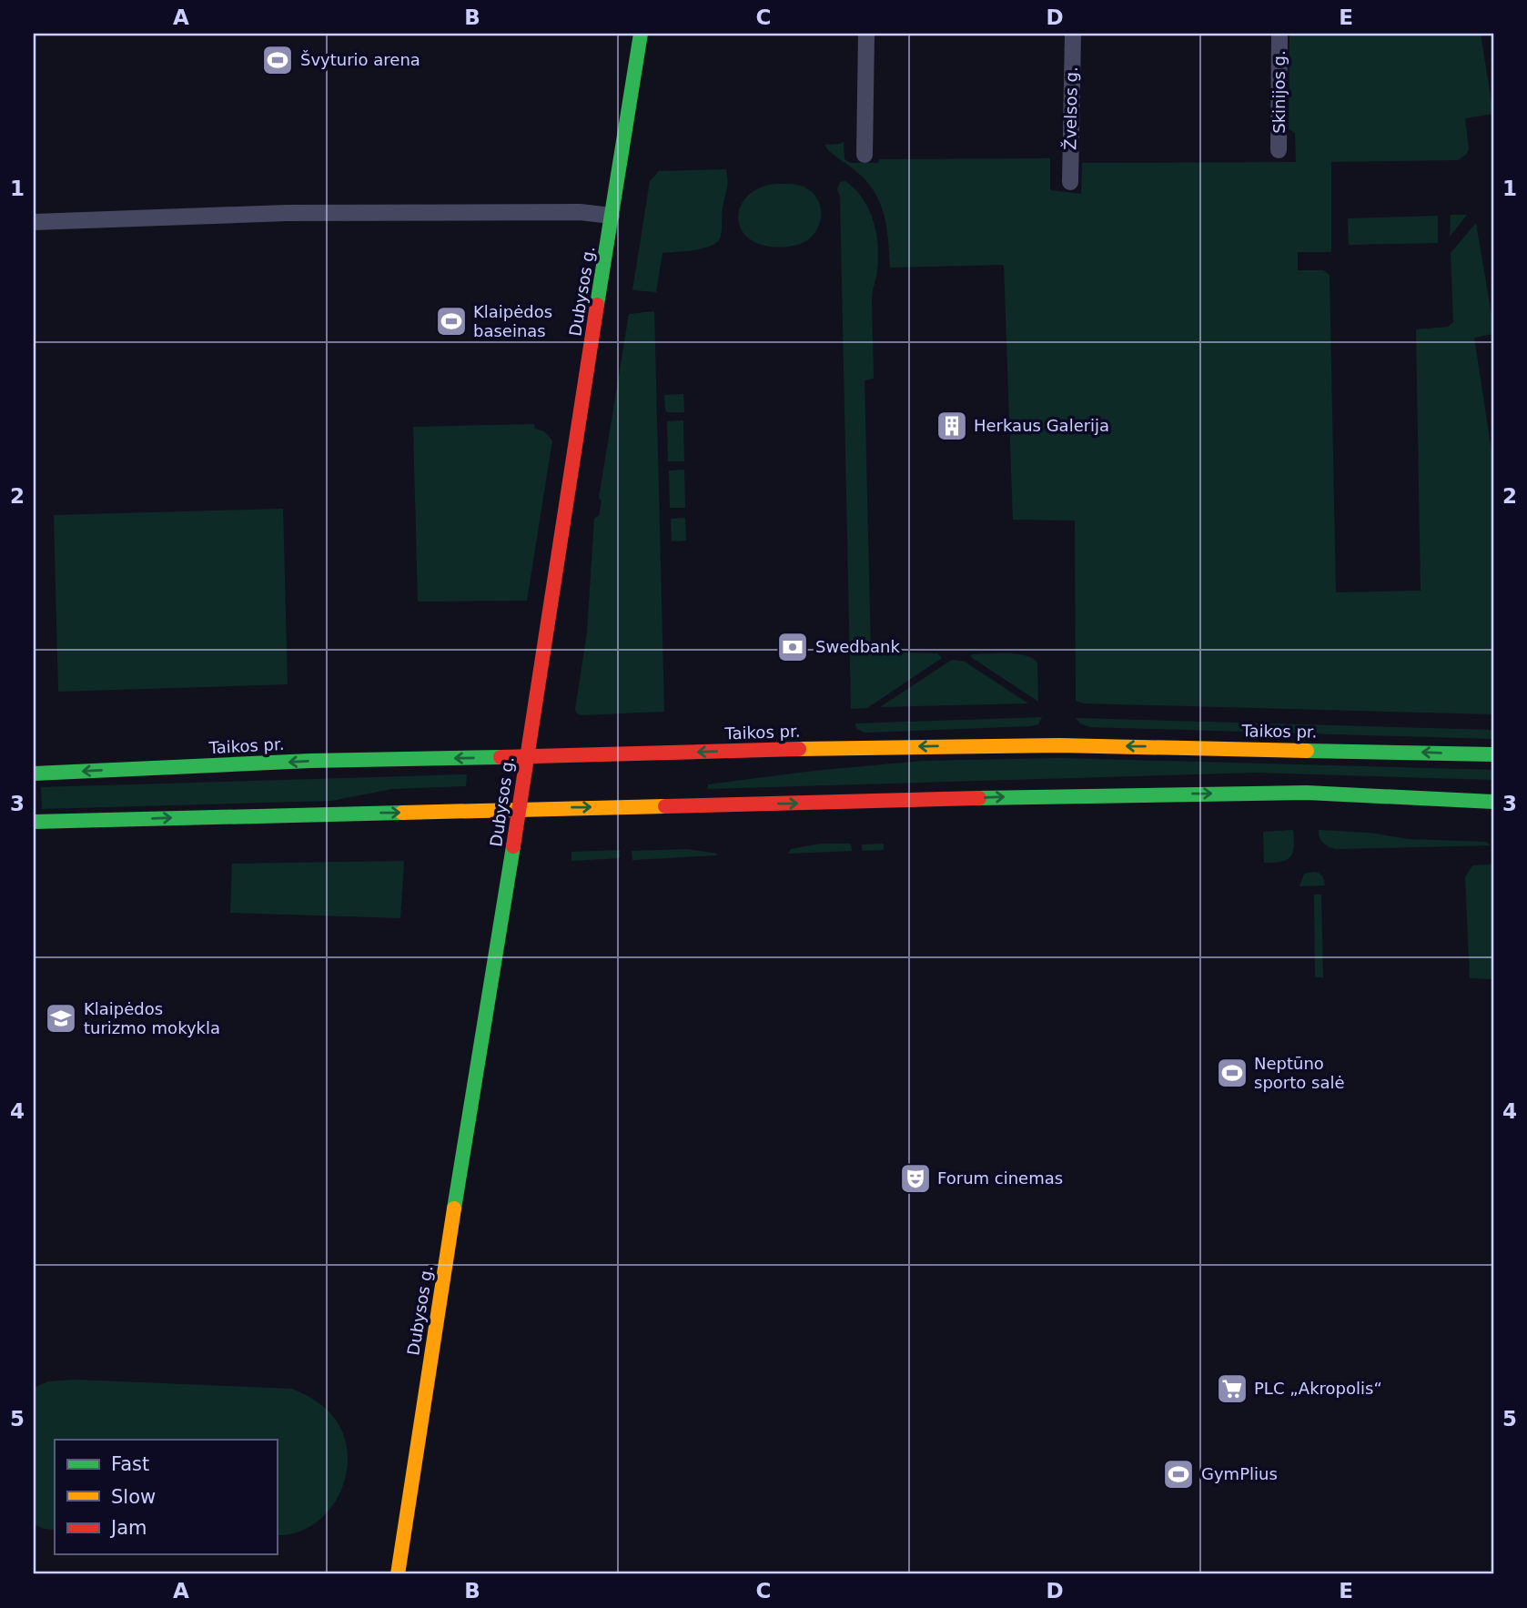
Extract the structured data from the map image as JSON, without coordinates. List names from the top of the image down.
{
  "streets": {
    "main road": ["Dubysos g.", "Taikos pr."],
    "street": ["Skinijos g.", "Žvelsos g."]
  },
  "crossings": [
    ["Dubysos g.", "Taikos pr."]
  ],
  "places": {
    "sports": [
      "Švyturio arena",
      "Klaipėdos baseinas",
      "Neptūno sporto salė",
      "GymPlius"
    ],
    "building": ["Herkaus Galerija"],
    "bank": ["Swedbank"],
    "school or university": ["Klaipėdos turizmo mokykla"],
    "theatre": ["Forum cinemas"],
    "supermarket": ["PLC „Akropolis“"]
  },
  "legend": ["Fast", "Slow", "Jam"],
  "grid": {
    "columns": [
      "A",
      "B",
      "C",
      "D",
      "E"
    ],
    "rows": [
      "1",
      "2",
      "3",
      "4",
      "5"
    ]
  }
}
